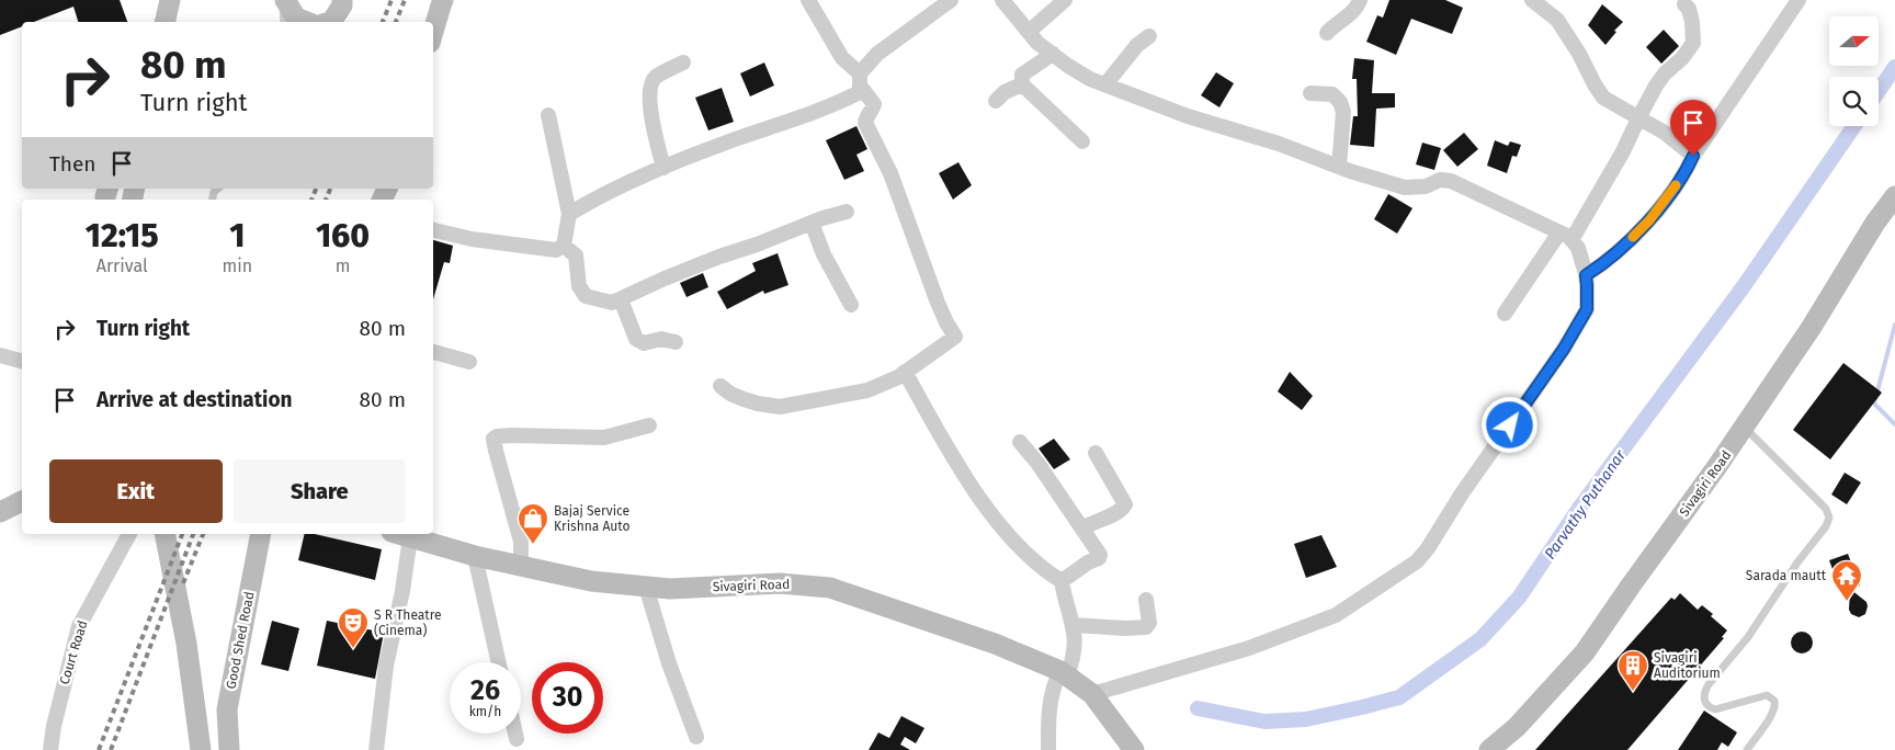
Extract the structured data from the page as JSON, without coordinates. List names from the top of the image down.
{
  "streets": {
    "main road": ["Sivagiri Road", "Good Shed Road"],
    "street": ["Court Road"]
  },
  "water": ["Parvathy Puthanar"],
  "places": {
    "shop": ["Bajaj Service Krishna Auto"],
    "temple": ["Sarada mautt"],
    "theatre": ["S R Theatre (Cinema)"],
    "building": ["Sivagiri Auditorium"]
  },
  "north": "right",
  "page": {
    "turn": ["80 m", "Turn right"],
    "then": "Then",
    "eta": [
      "12:15",
      "Arrival",
      "1",
      "min",
      "160",
      "m"
    ],
    "list": [
      {
        "name": "Turn right",
        "value": "80 m"
      },
      {
        "name": "Arrive at destination",
        "value": "80 m"
      }
    ],
    "buttons": ["Exit", "Share"],
    "speed": "26 km/h",
    "limit": "30"
  }
}
